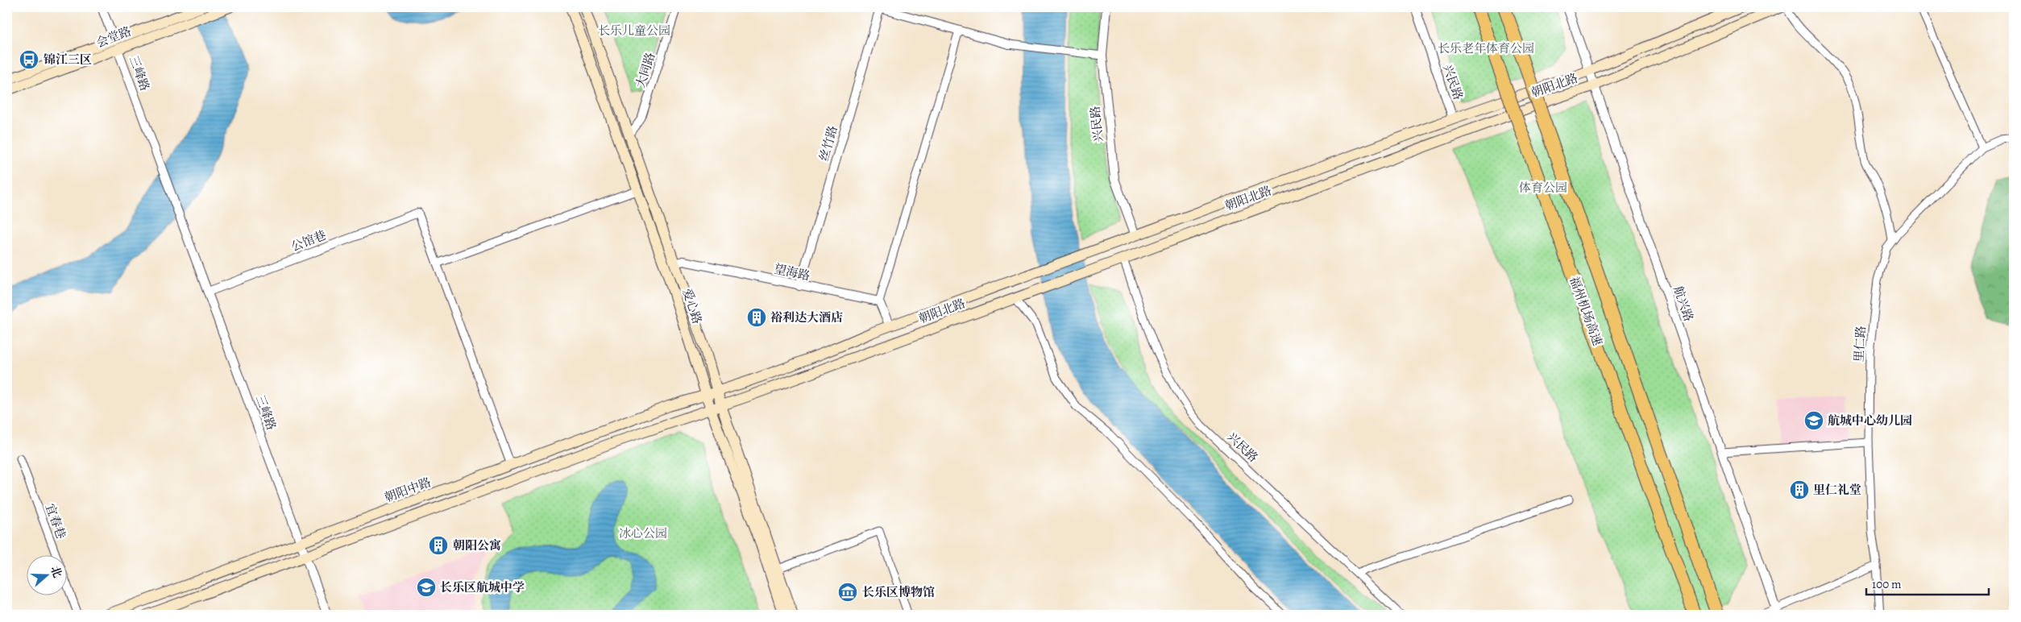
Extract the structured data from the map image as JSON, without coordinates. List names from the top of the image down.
{
  "streets": {
    "highway": ["福州机场高速"],
    "main road": [
      "会堂路",
      "朝阳北路",
      "爱心路",
      "朝阳中路"
    ],
    "street": [
      "大同路",
      "三峰路",
      "兴民路",
      "丝竹路",
      "公馆巷",
      "望海路",
      "航兴路",
      "里仁路",
      "宜春巷"
    ]
  },
  "crossings": [
    ["会堂路", "三峰路"],
    ["大同路", "爱心路"],
    ["三峰路", "公馆巷"],
    ["三峰路", "朝阳中路"],
    ["兴民路", "朝阳北路"],
    ["朝阳北路", "航兴路"],
    ["朝阳北路", "爱心路"],
    ["朝阳北路", "朝阳中路"],
    ["丝竹路", "望海路"],
    ["望海路", "爱心路"],
    ["爱心路", "朝阳中路"]
  ],
  "parks": [
    "长乐儿童公园",
    "长乐老年体育公园",
    "体育公园",
    "冰心公园"
  ],
  "places": {
    "bus stop": ["锦江三区"],
    "building": ["裕利达大酒店", "里仁礼堂", "朝阳公寓"],
    "school or university": ["航城中心幼儿园", "长乐区航城中学"],
    "museum": ["长乐区博物馆"]
  },
  "scale_bar": "100 m",
  "north": "right"
}
